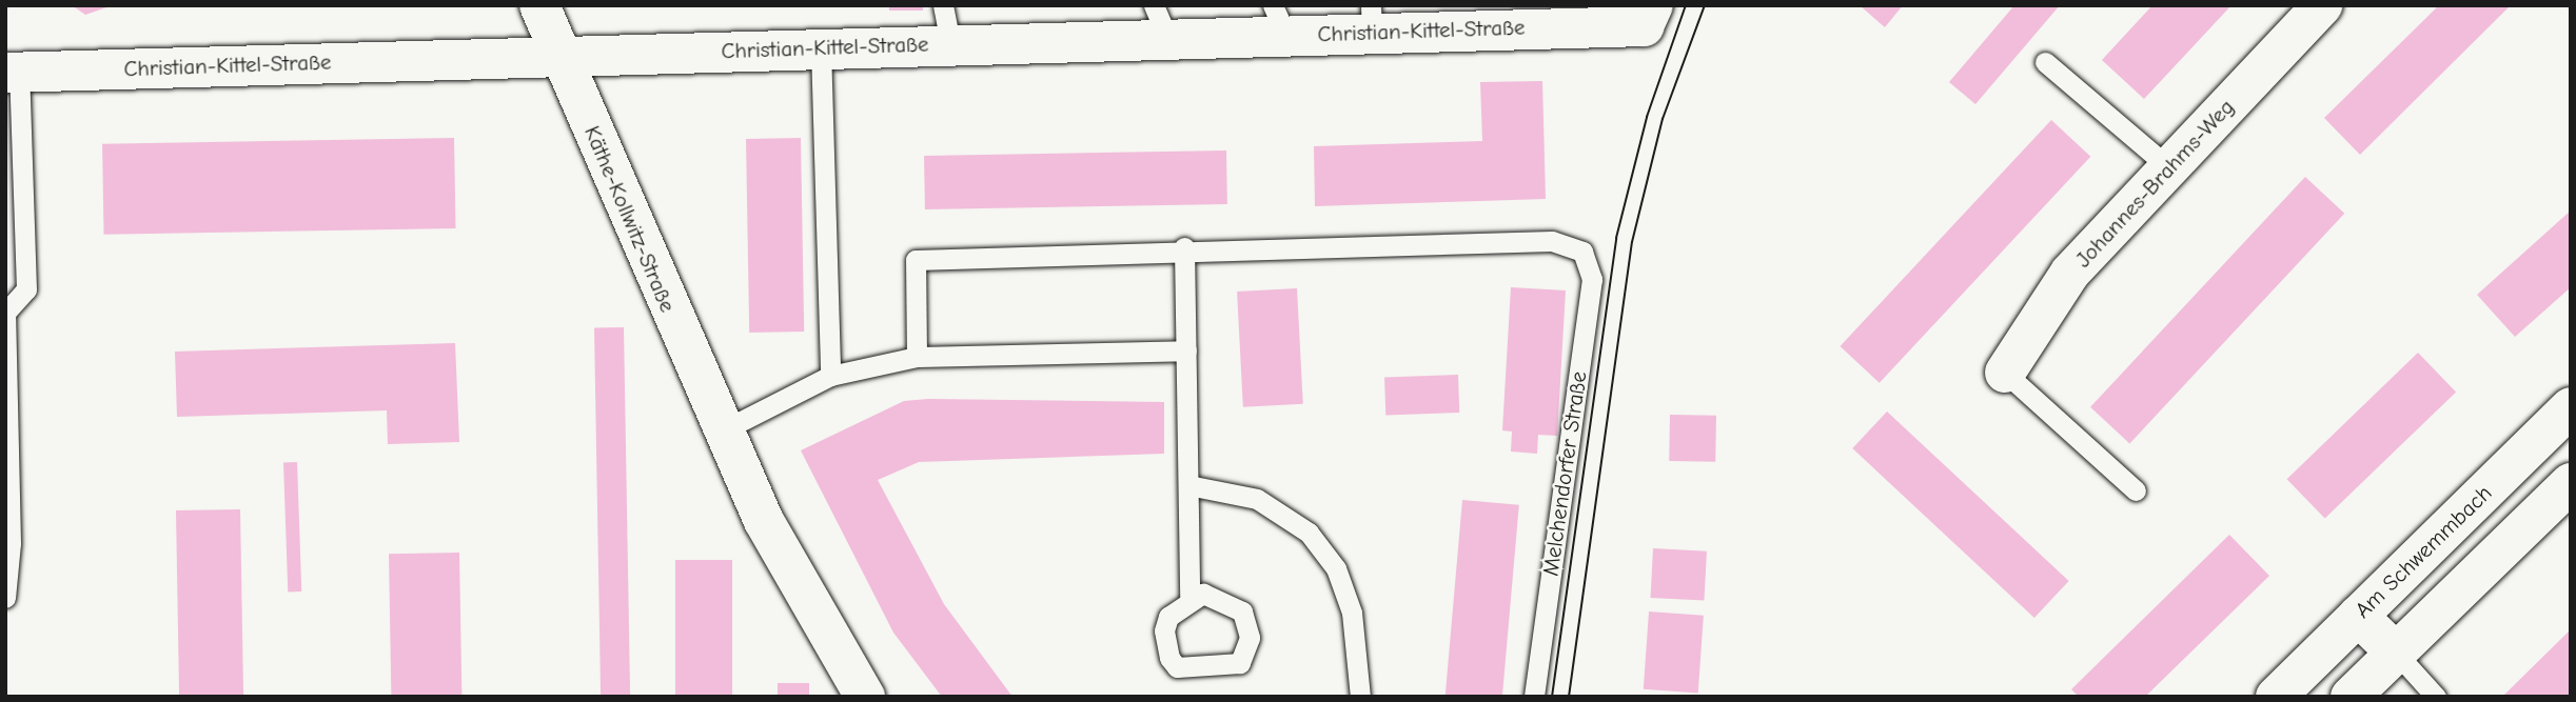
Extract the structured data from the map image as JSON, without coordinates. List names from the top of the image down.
{
  "streets": {
    "street": [
      "Christian-Kittel-Straße",
      "Johannes-Brahms-Weg",
      "Käthe-Kollwitz-Straße",
      "Am Schwemmbach"
    ],
    "lane": ["Melchendorfer Straße"]
  },
  "crossings": [
    ["Christian-Kittel-Straße", "Käthe-Kollwitz-Straße"]
  ]
}
